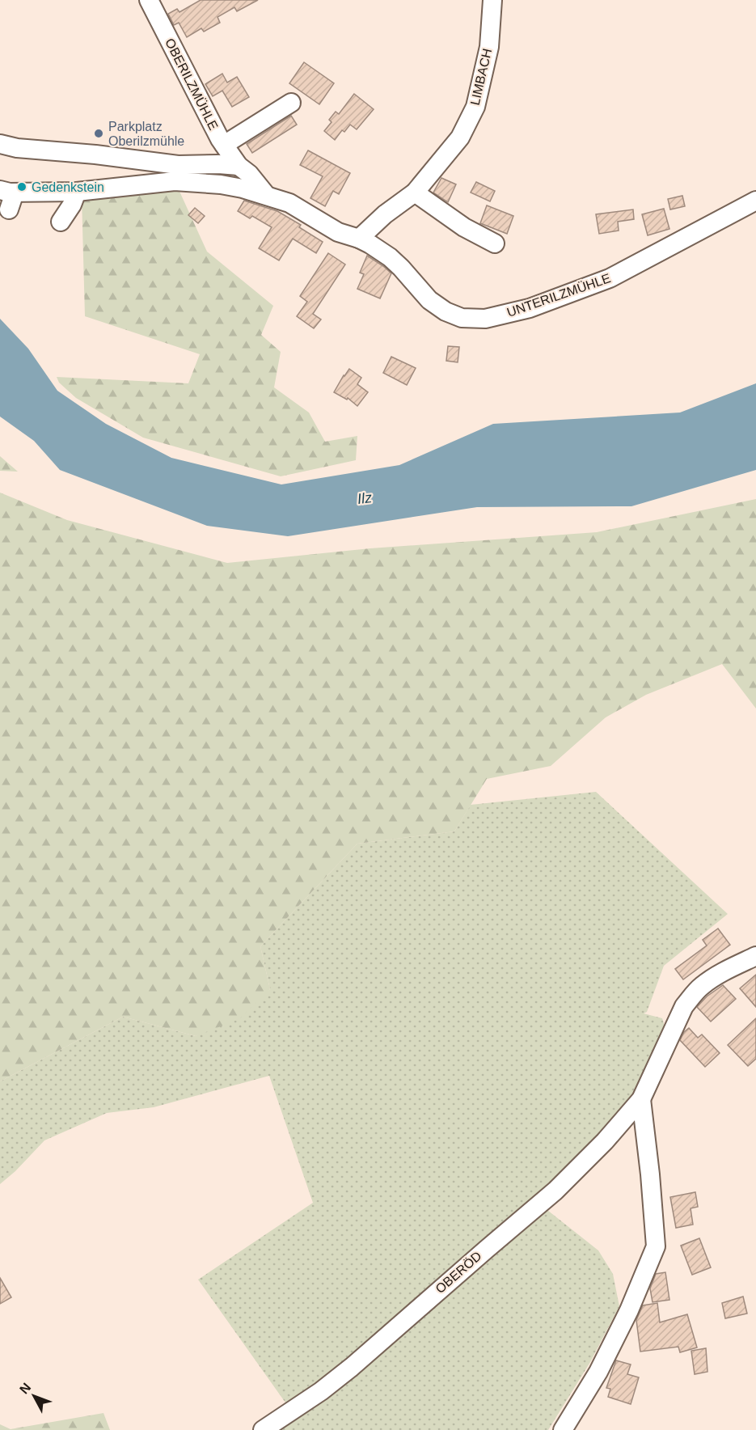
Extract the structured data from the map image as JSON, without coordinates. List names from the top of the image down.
{
  "streets": {
    "street": [
      "LIMBACH",
      "OBERILZMÜHLE",
      "UNTERILZMÜHLE",
      "OBERÖD"
    ]
  },
  "crossings": [
    ["OBERILZMÜHLE", "UNTERILZMÜHLE"]
  ],
  "water": ["Ilz"],
  "places": ["Parkplatz Oberilzmühle", "Gedenkstein"],
  "north": "top left"
}
